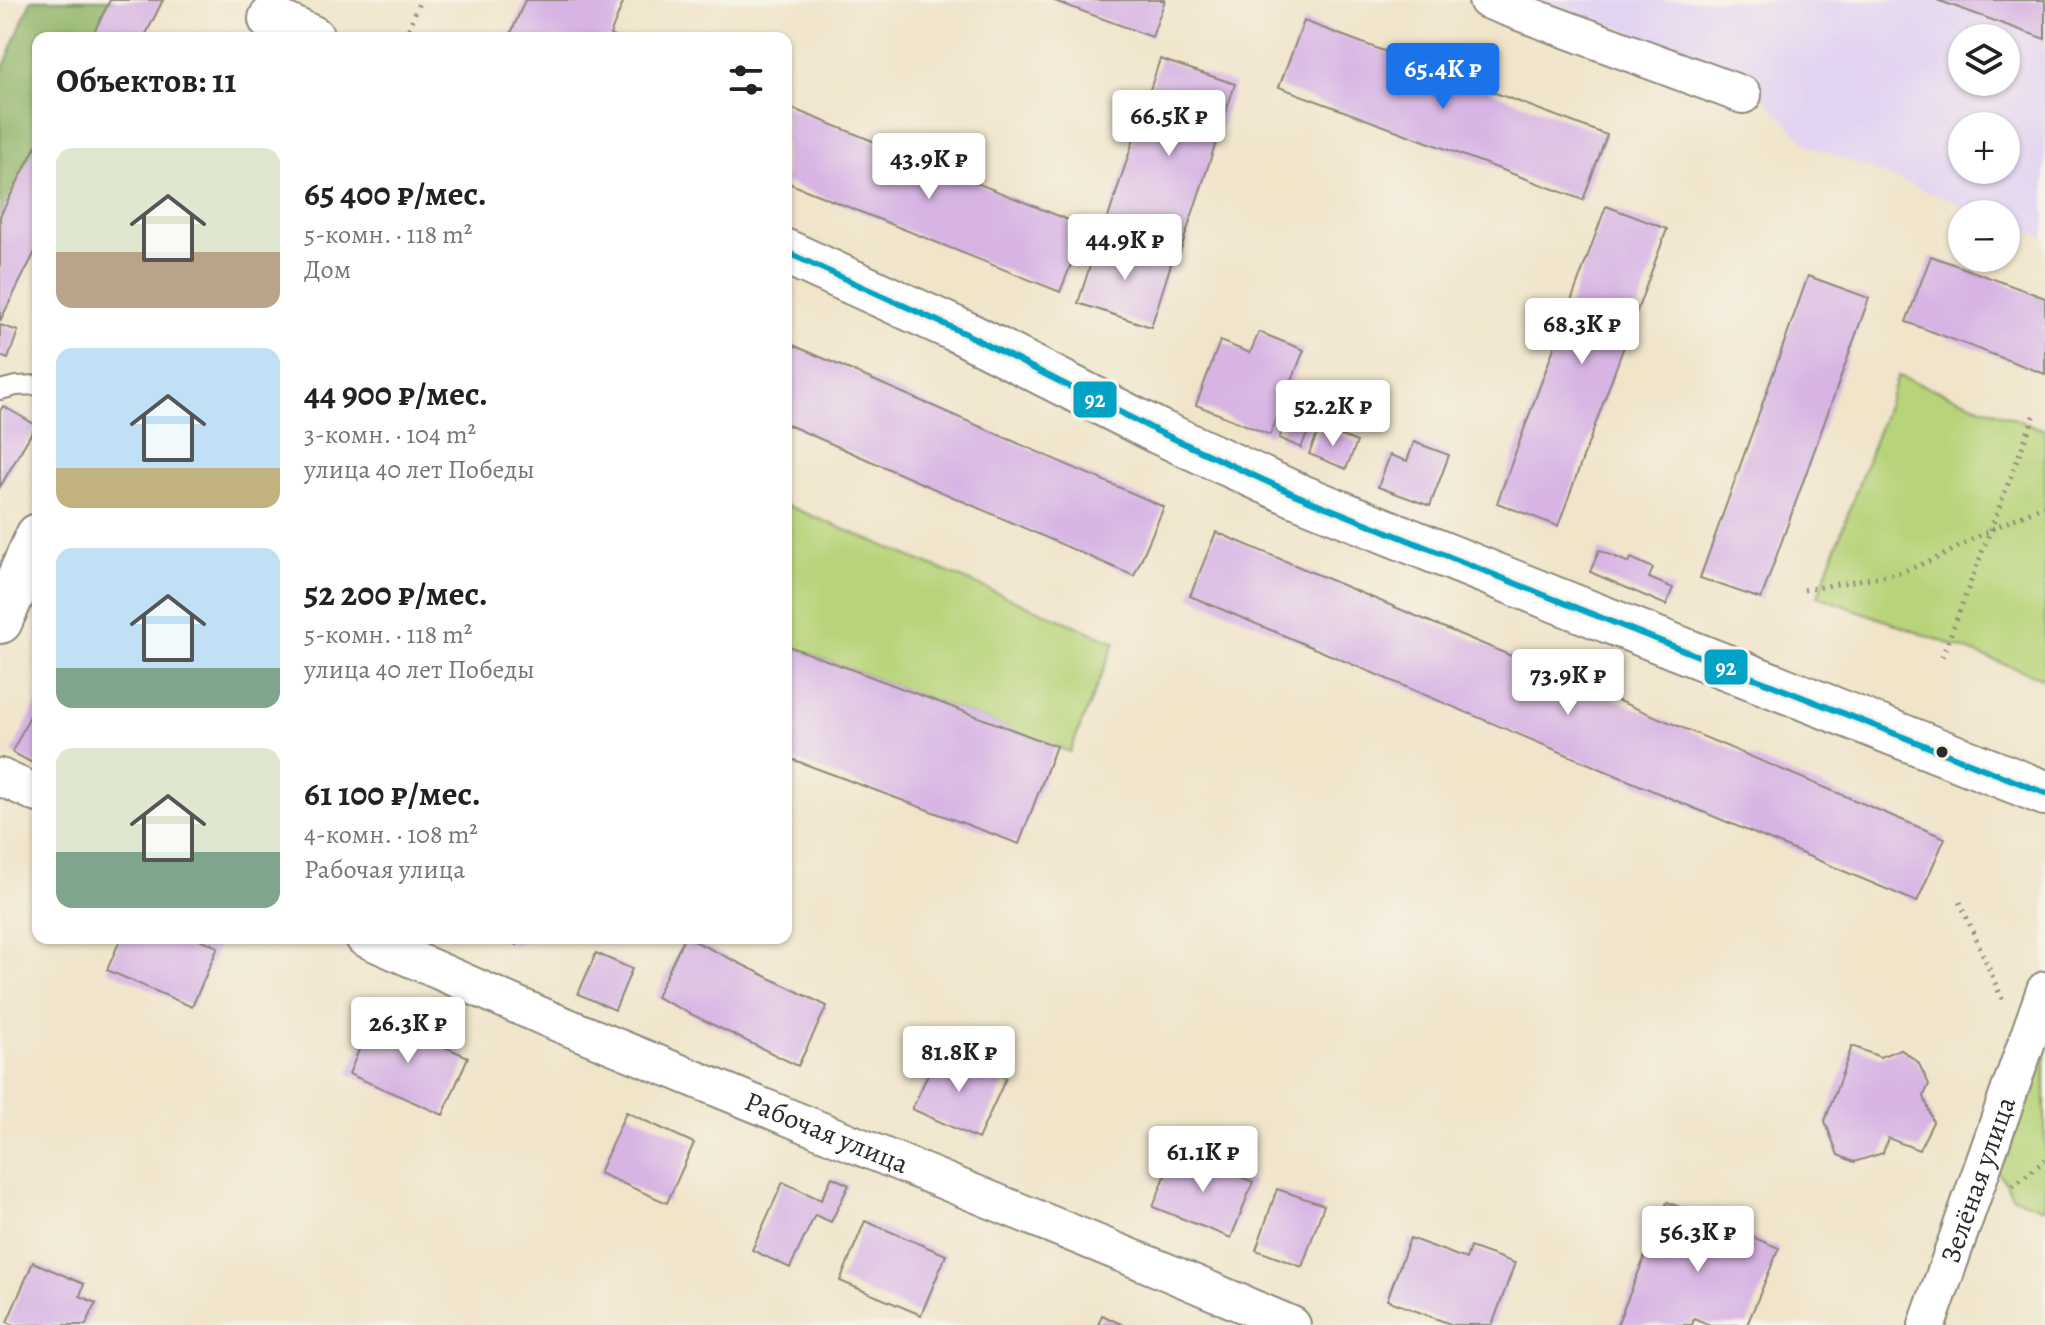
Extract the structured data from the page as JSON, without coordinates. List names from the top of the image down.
{
  "streets": {
    "street": ["Рабочая улица", "Зелёная улица"]
  },
  "lines": ["transit line 92"],
  "page": {
    "map_buttons": ["+", "−"],
    "heading": "Объектов: 11",
    "price": [
      "65.4K ₽",
      "66.5K ₽",
      "43.9K ₽",
      "44.9K ₽",
      "68.3K ₽",
      "52.2K ₽",
      "73.9K ₽",
      "26.3K ₽",
      "81.8K ₽",
      "61.1K ₽",
      "56.3K ₽"
    ],
    "list": [
      {
        "name": "65 400 ₽/мес.",
        "note": "5-комн. · 118 m² · Дом"
      },
      {
        "name": "44 900 ₽/мес.",
        "note": "3-комн. · 104 m² · улица 40 лет Победы"
      },
      {
        "name": "52 200 ₽/мес.",
        "note": "5-комн. · 118 m² · улица 40 лет Победы"
      },
      {
        "name": "61 100 ₽/мес.",
        "note": "4-комн. · 108 m² · Рабочая улица"
      }
    ]
  }
}
